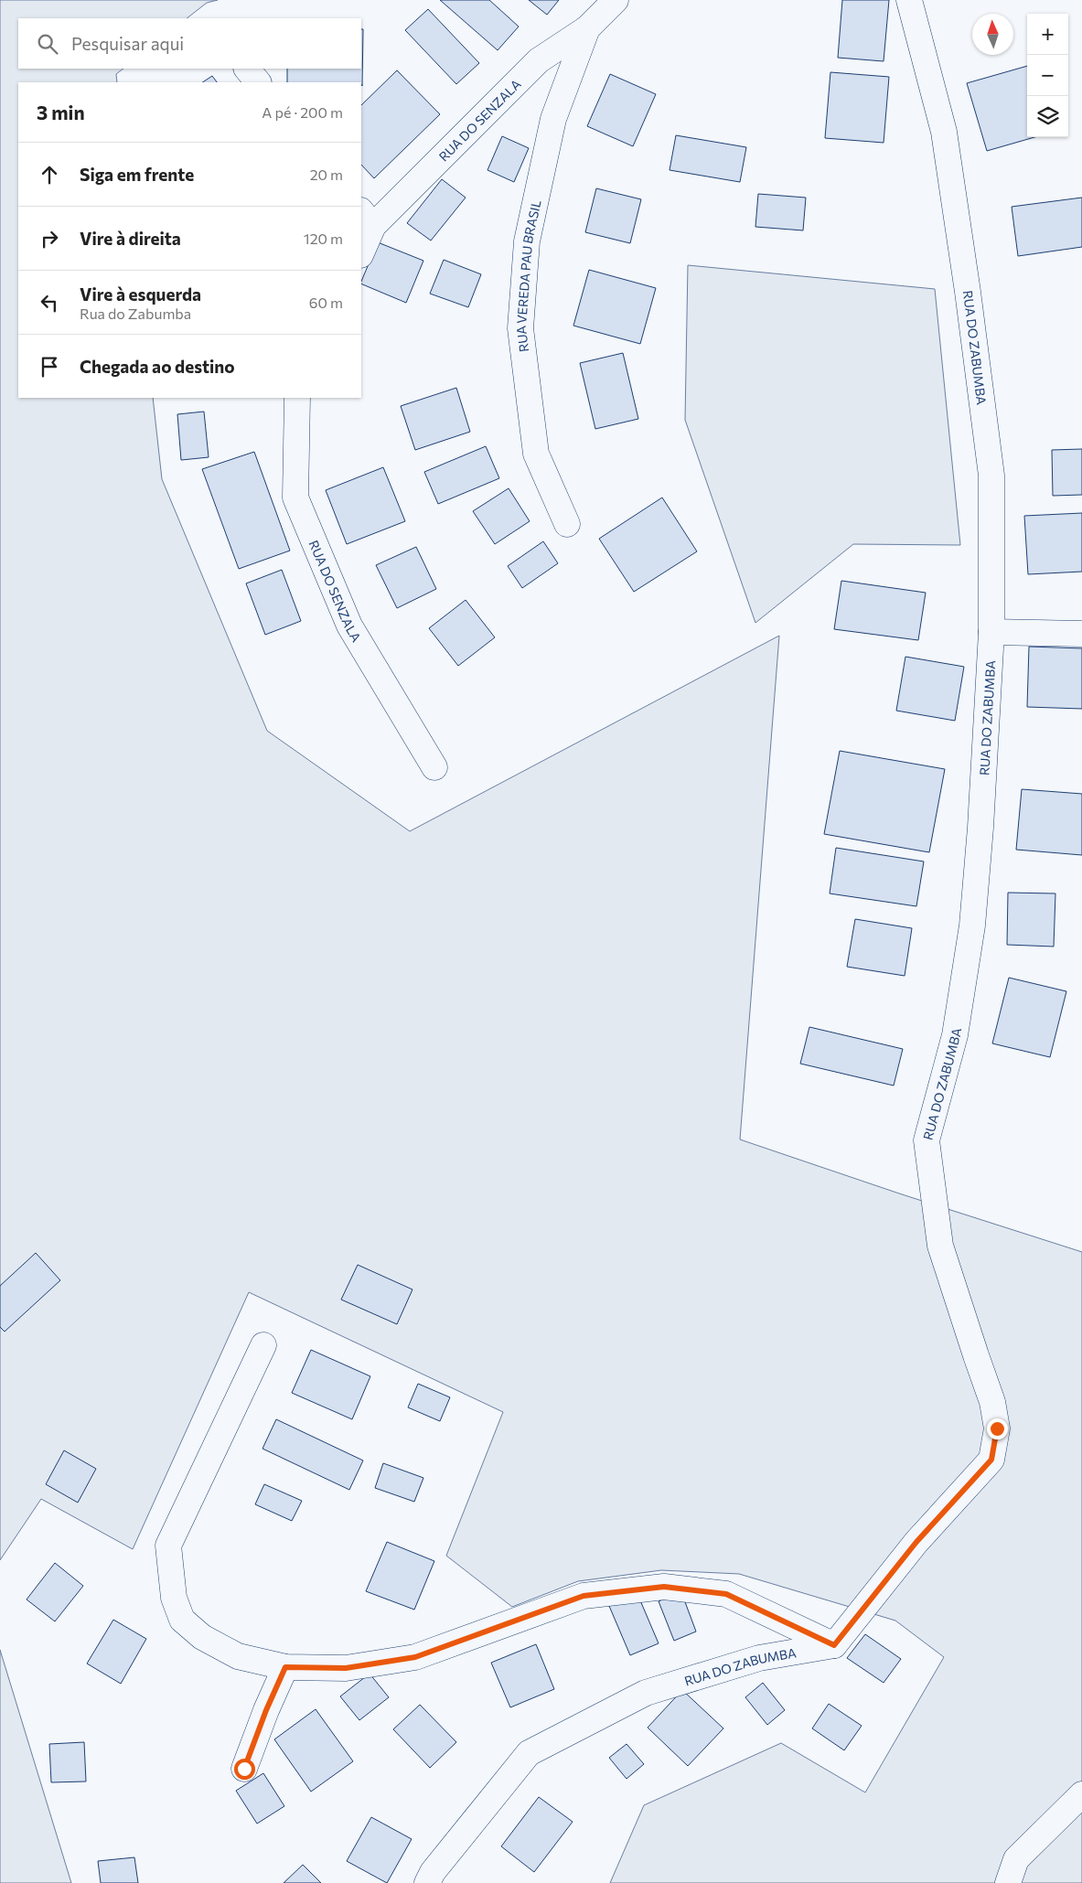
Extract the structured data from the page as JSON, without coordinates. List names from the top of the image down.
{
  "streets": {
    "street": ["RUA DO SENZALA", "RUA VEREDA PAU BRASIL", "RUA DO ZABUMBA"]
  },
  "crossings": [
    ["RUA DO SENZALA", "RUA VEREDA PAU BRASIL"]
  ],
  "north": "top",
  "page": {
    "map_buttons": ["+", "−"],
    "search": "Pesquisar aqui",
    "heading": ["3 min", "A pé · 200 m"],
    "list": [
      ["Siga em frente", "20 m"],
      ["Vire à direita", "120 m"],
      ["Vire à esquerda", "Rua do Zabumba", "60 m"],
      "Chegada ao destino"
    ]
  }
}
